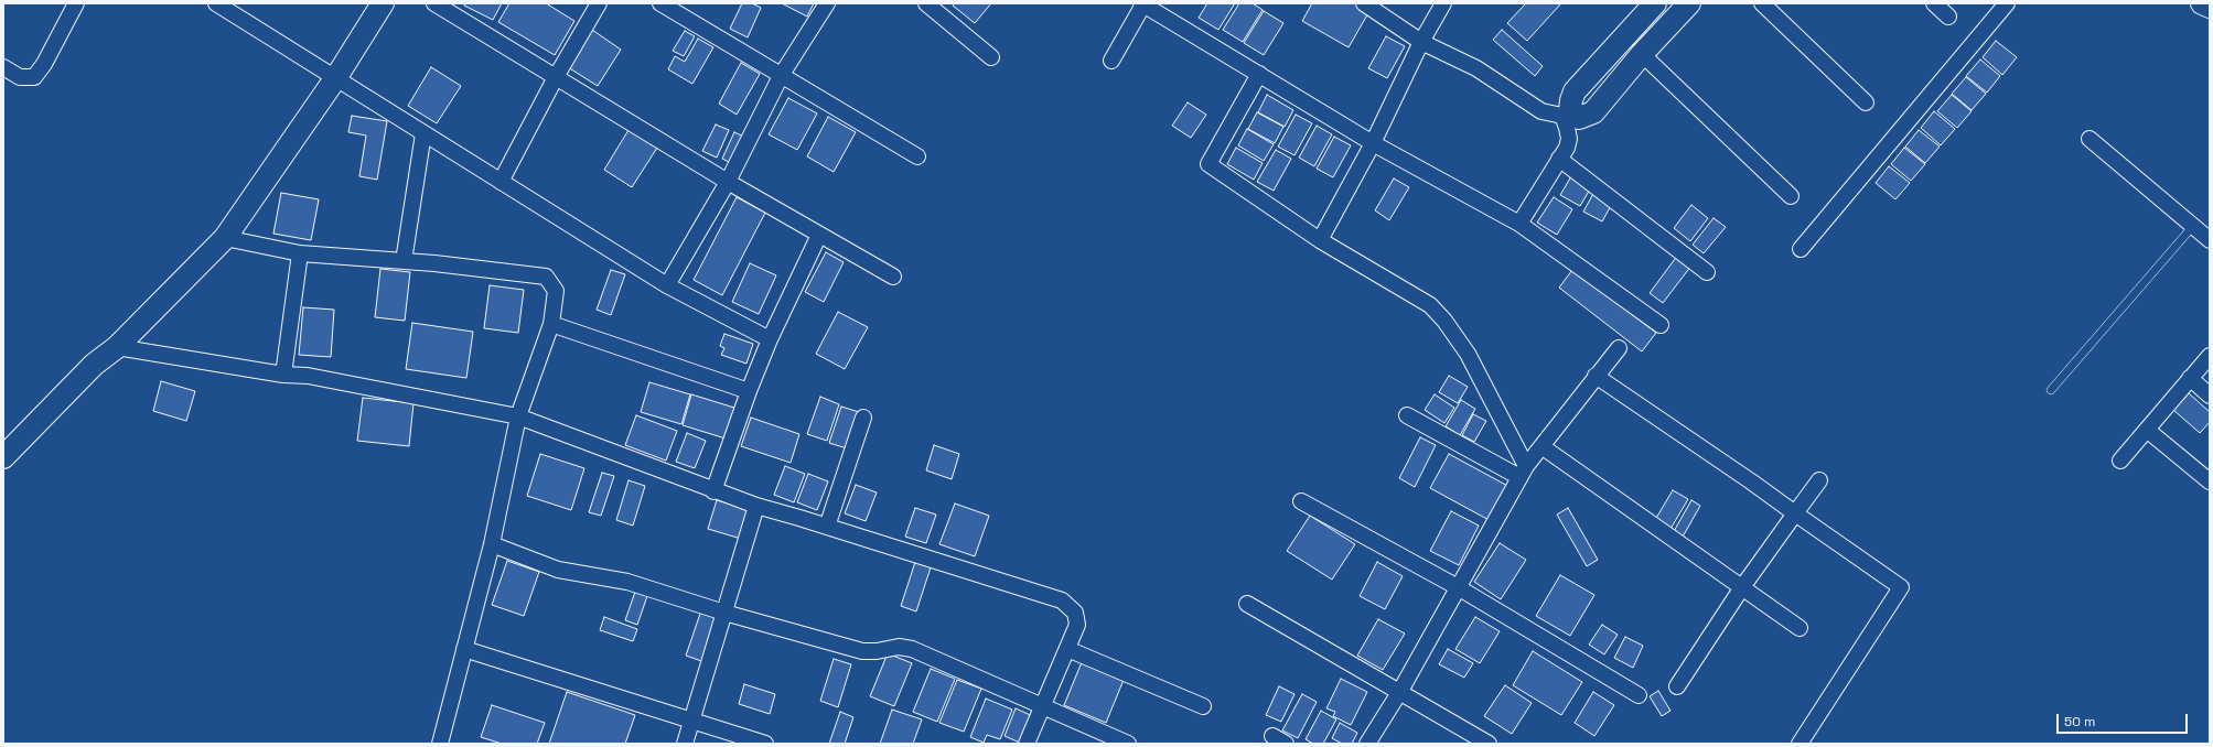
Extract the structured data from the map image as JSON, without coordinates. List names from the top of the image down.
{
  "scale_bar": "50 m"
}
